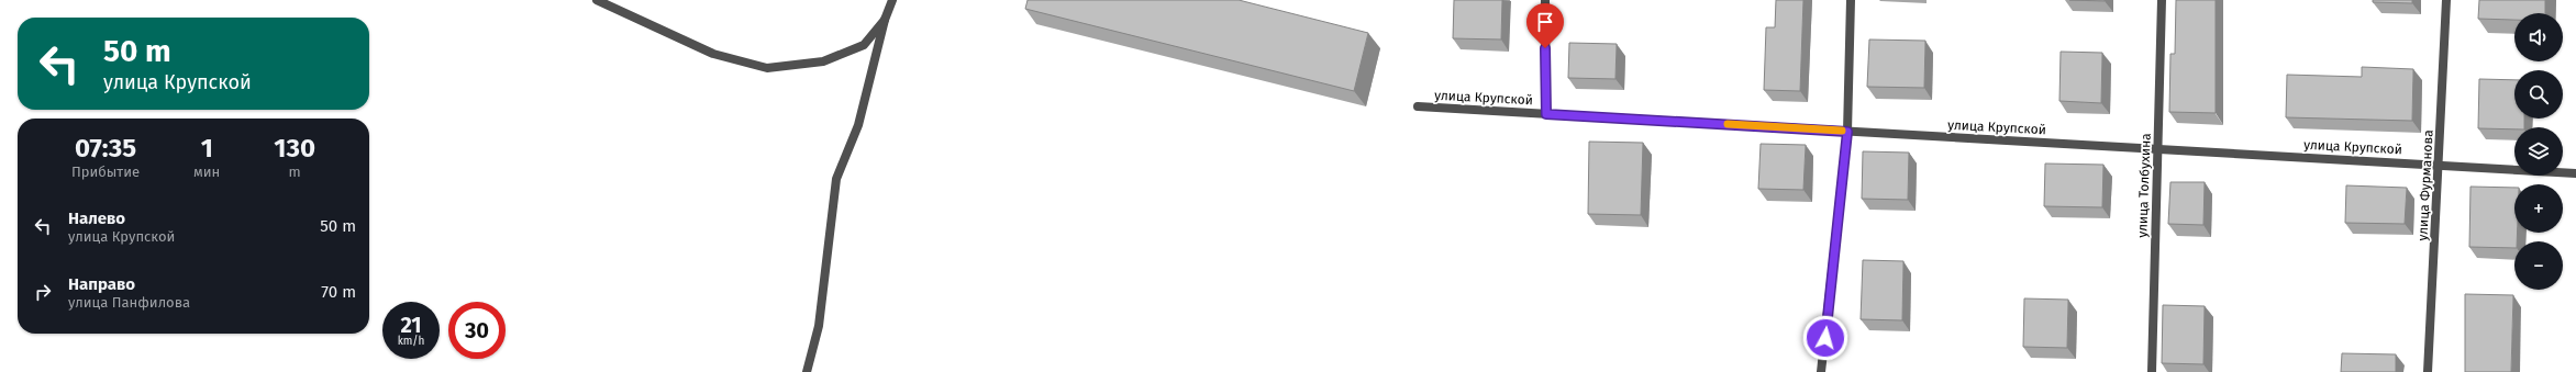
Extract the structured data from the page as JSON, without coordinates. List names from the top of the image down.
{
  "streets": {
    "street": ["улица Крупской", "улица Толбухина", "улица Фурманова"]
  },
  "crossings": [
    ["улица Крупской", "улица Толбухина"],
    ["улица Крупской", "улица Фурманова"]
  ],
  "page": {
    "map_buttons": ["+", "−"],
    "turn": ["50 m", "улица Крупской"],
    "eta": [
      "07:35",
      "Прибытие",
      "1",
      "мин",
      "130",
      "m"
    ],
    "list": [
      {
        "name": "Налево",
        "note": "улица Крупской",
        "value": "50 m"
      },
      {
        "name": "Направо",
        "note": "улица Панфилова",
        "value": "70 m"
      }
    ],
    "speed": "21 km/h",
    "limit": "30"
  }
}
